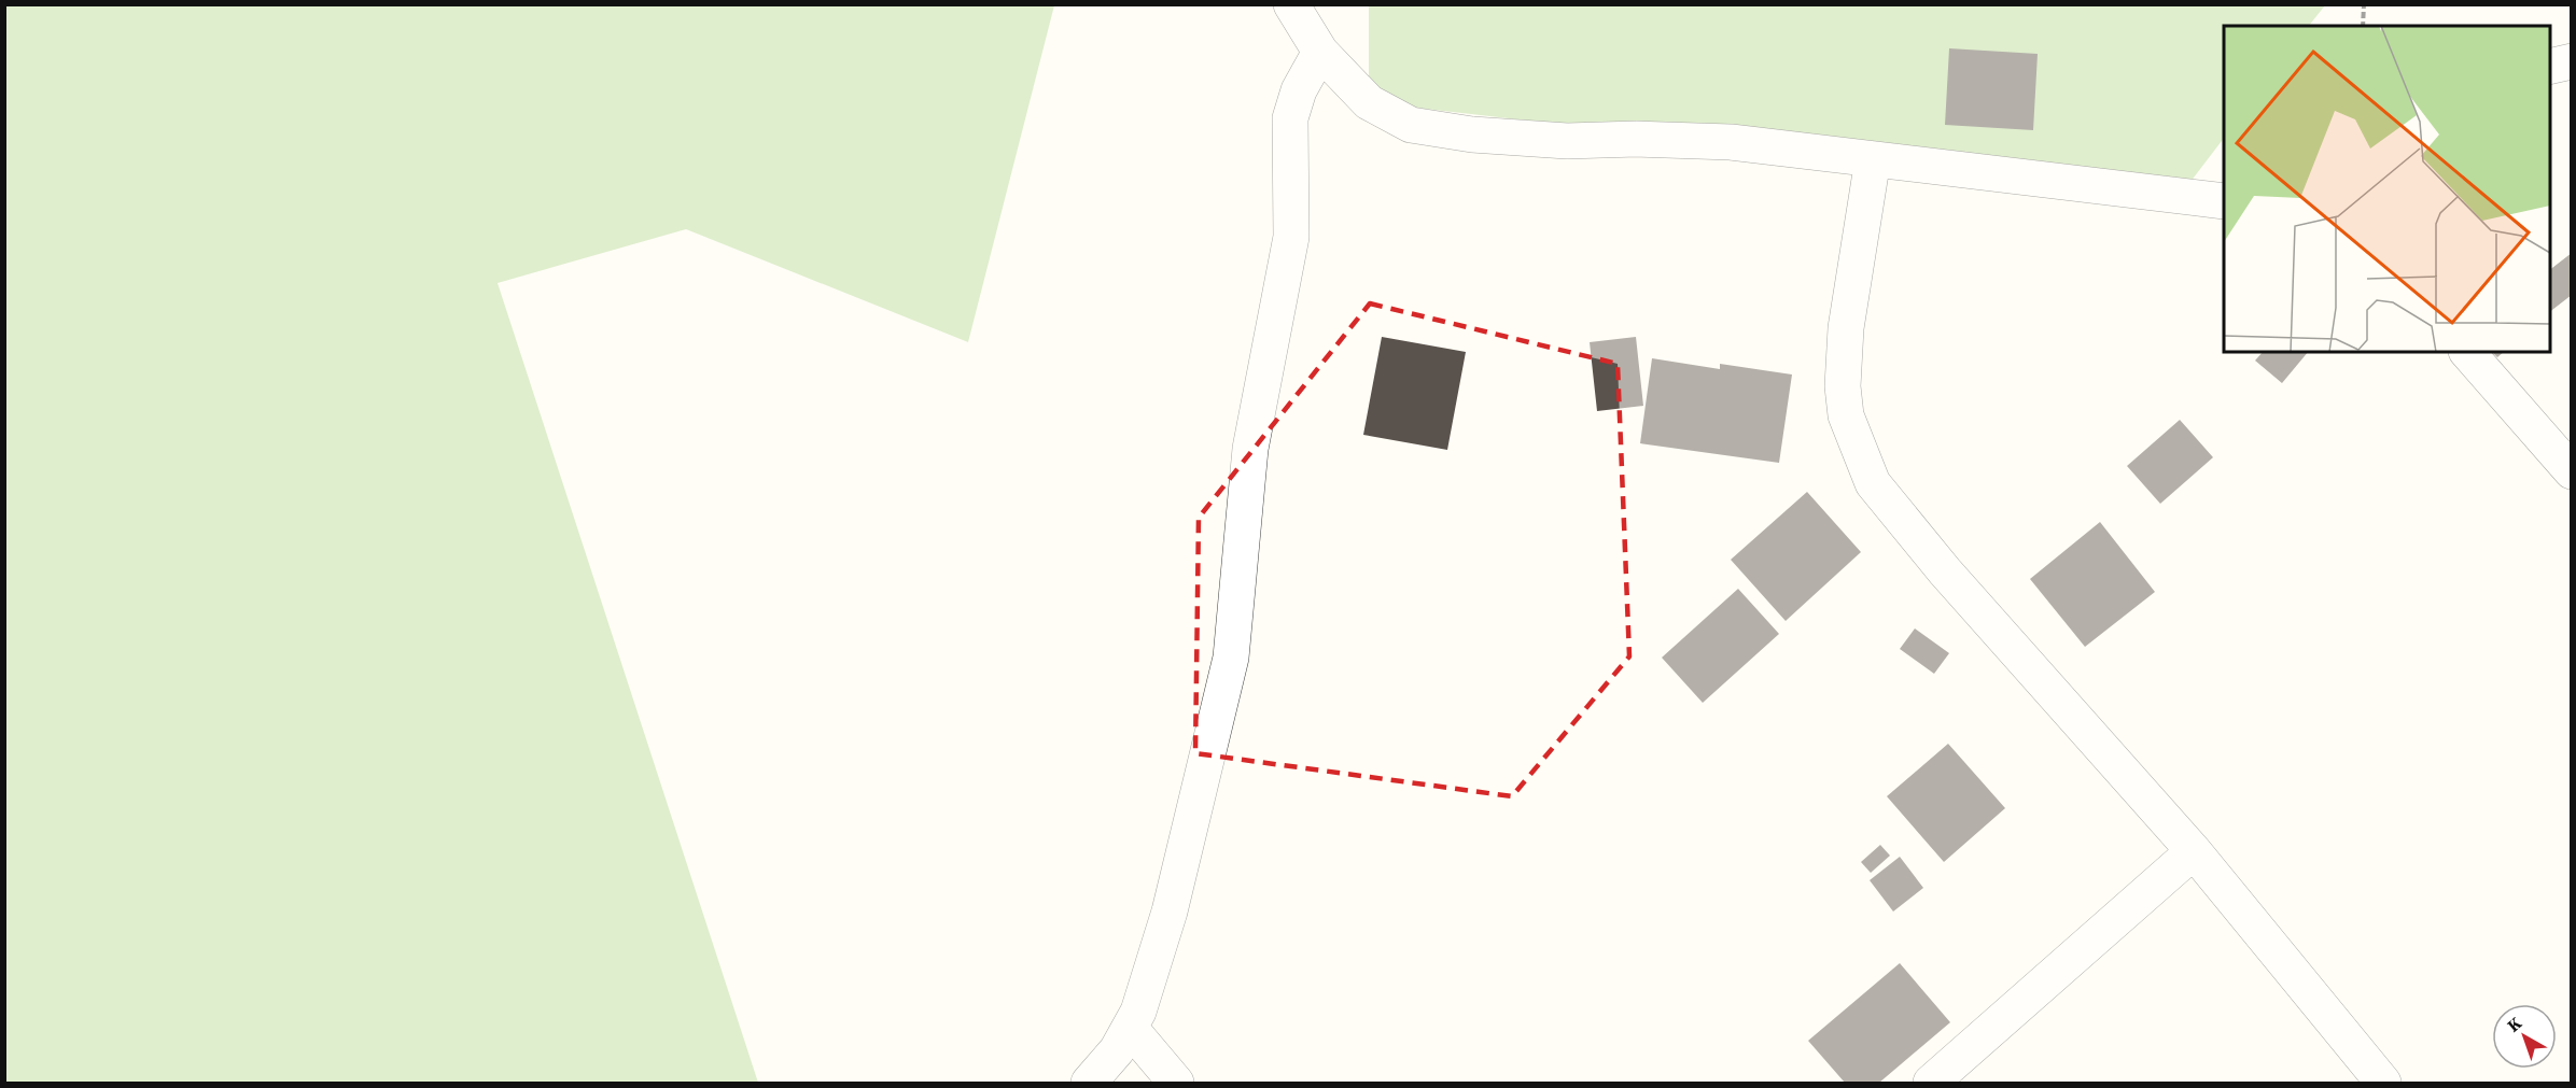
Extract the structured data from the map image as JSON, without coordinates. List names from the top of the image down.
{
  "north": "top left"
}
